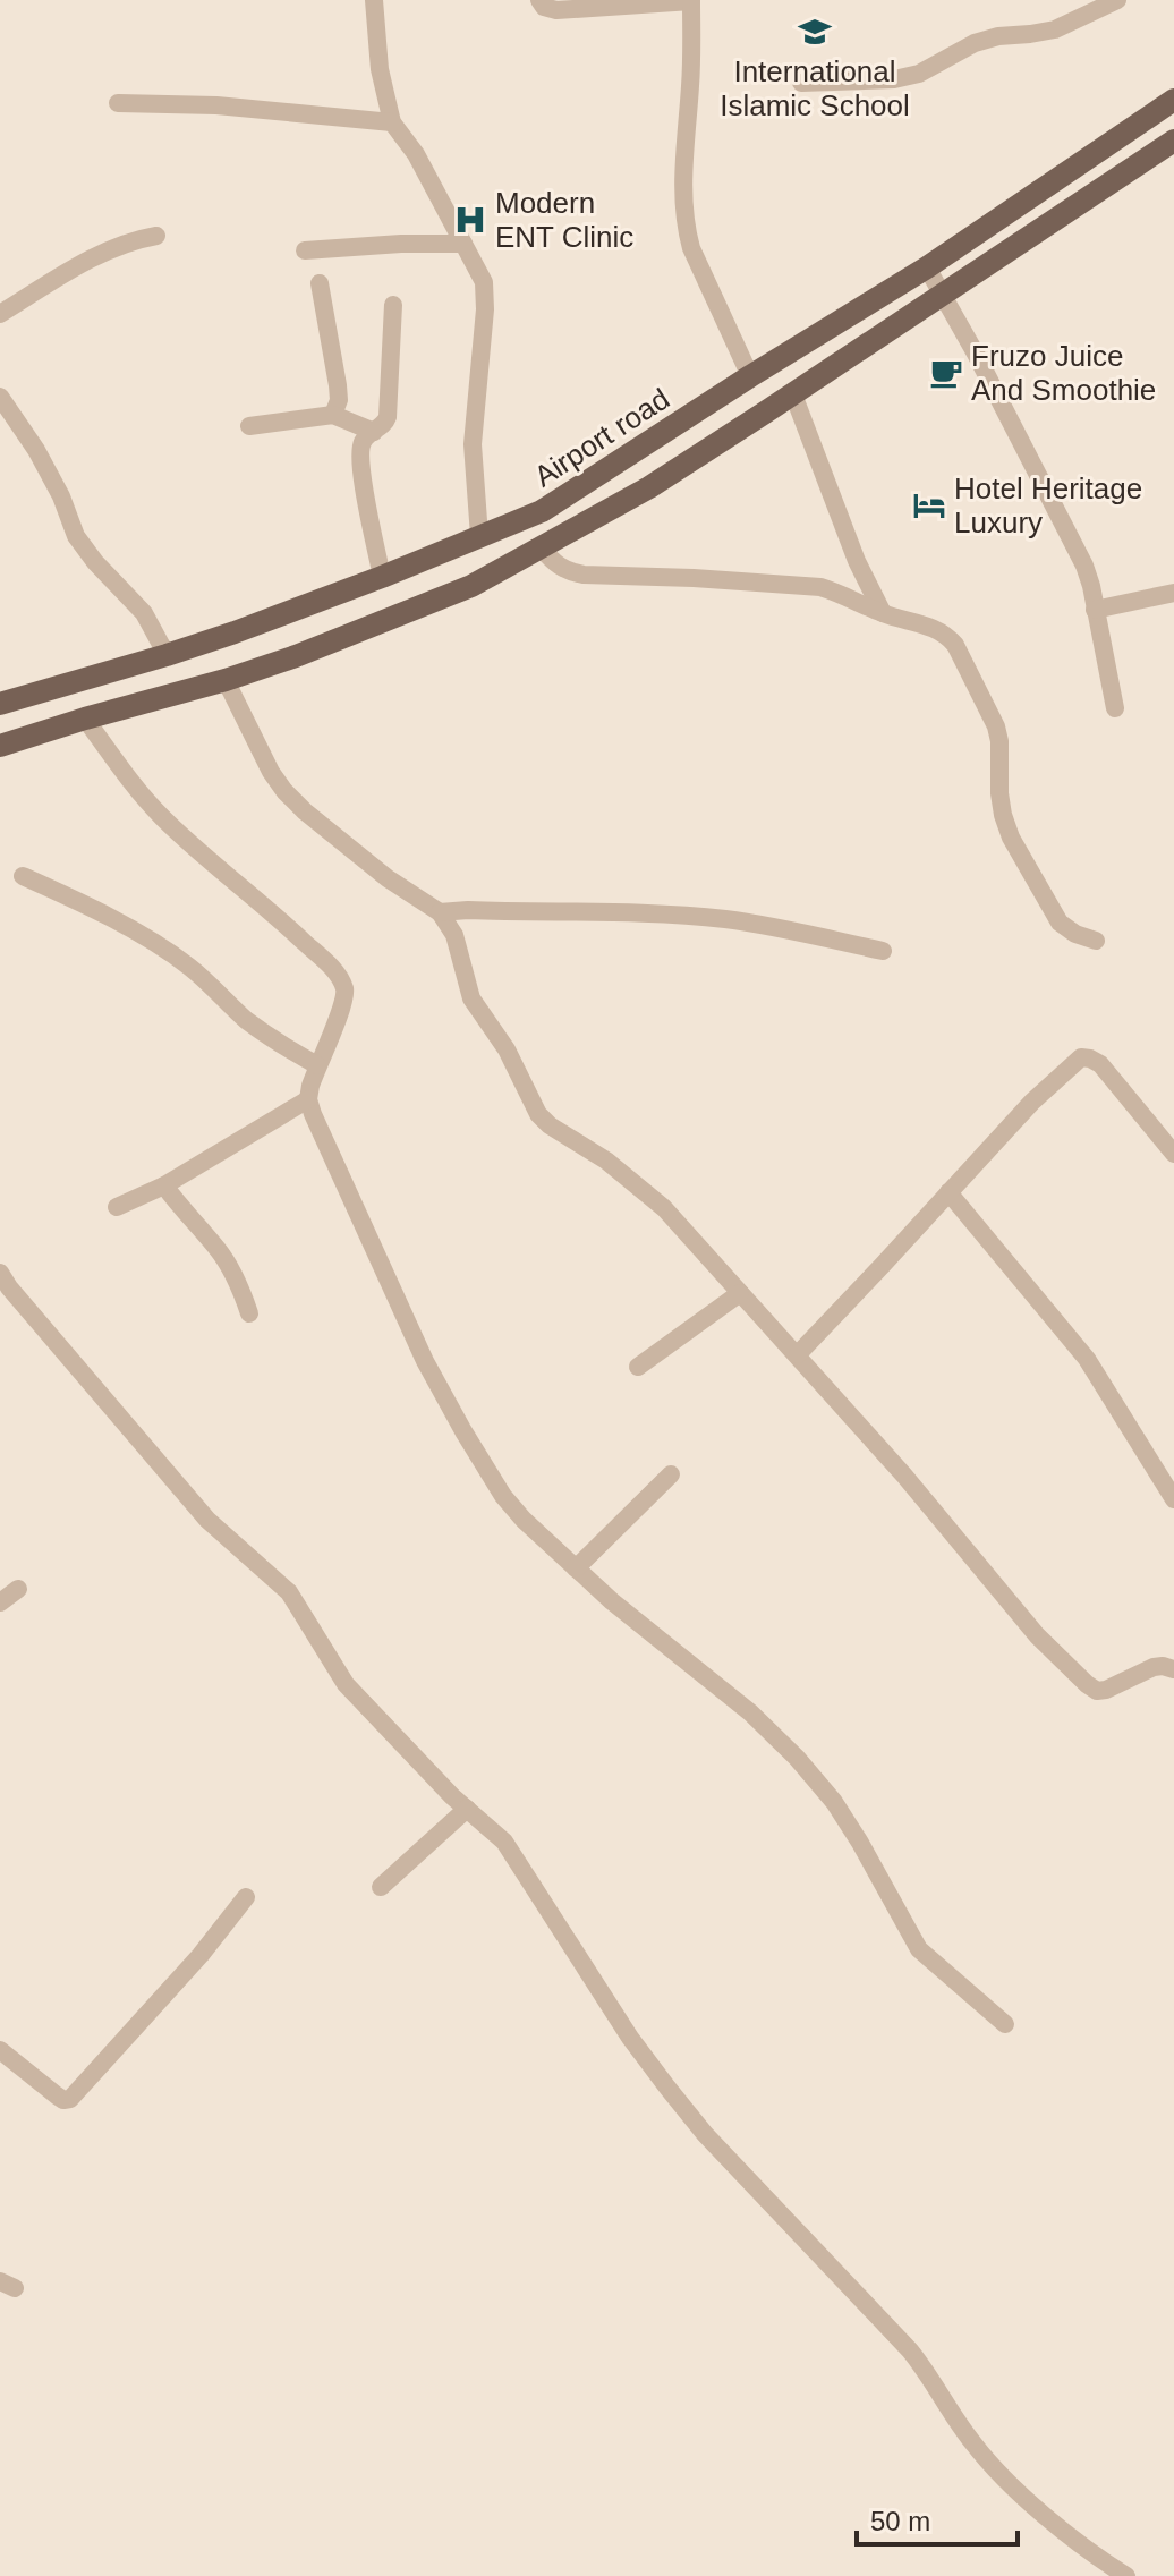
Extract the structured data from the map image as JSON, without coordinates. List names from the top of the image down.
{
  "streets": {
    "main road": ["Airport road"]
  },
  "places": {
    "school or university": ["International Islamic School"],
    "hospital": ["Modern ENT Clinic"],
    "cafe": ["Fruzo Juice And Smoothie"],
    "hotel": ["Hotel Heritage Luxury"]
  },
  "scale_bar": "50 m"
}
